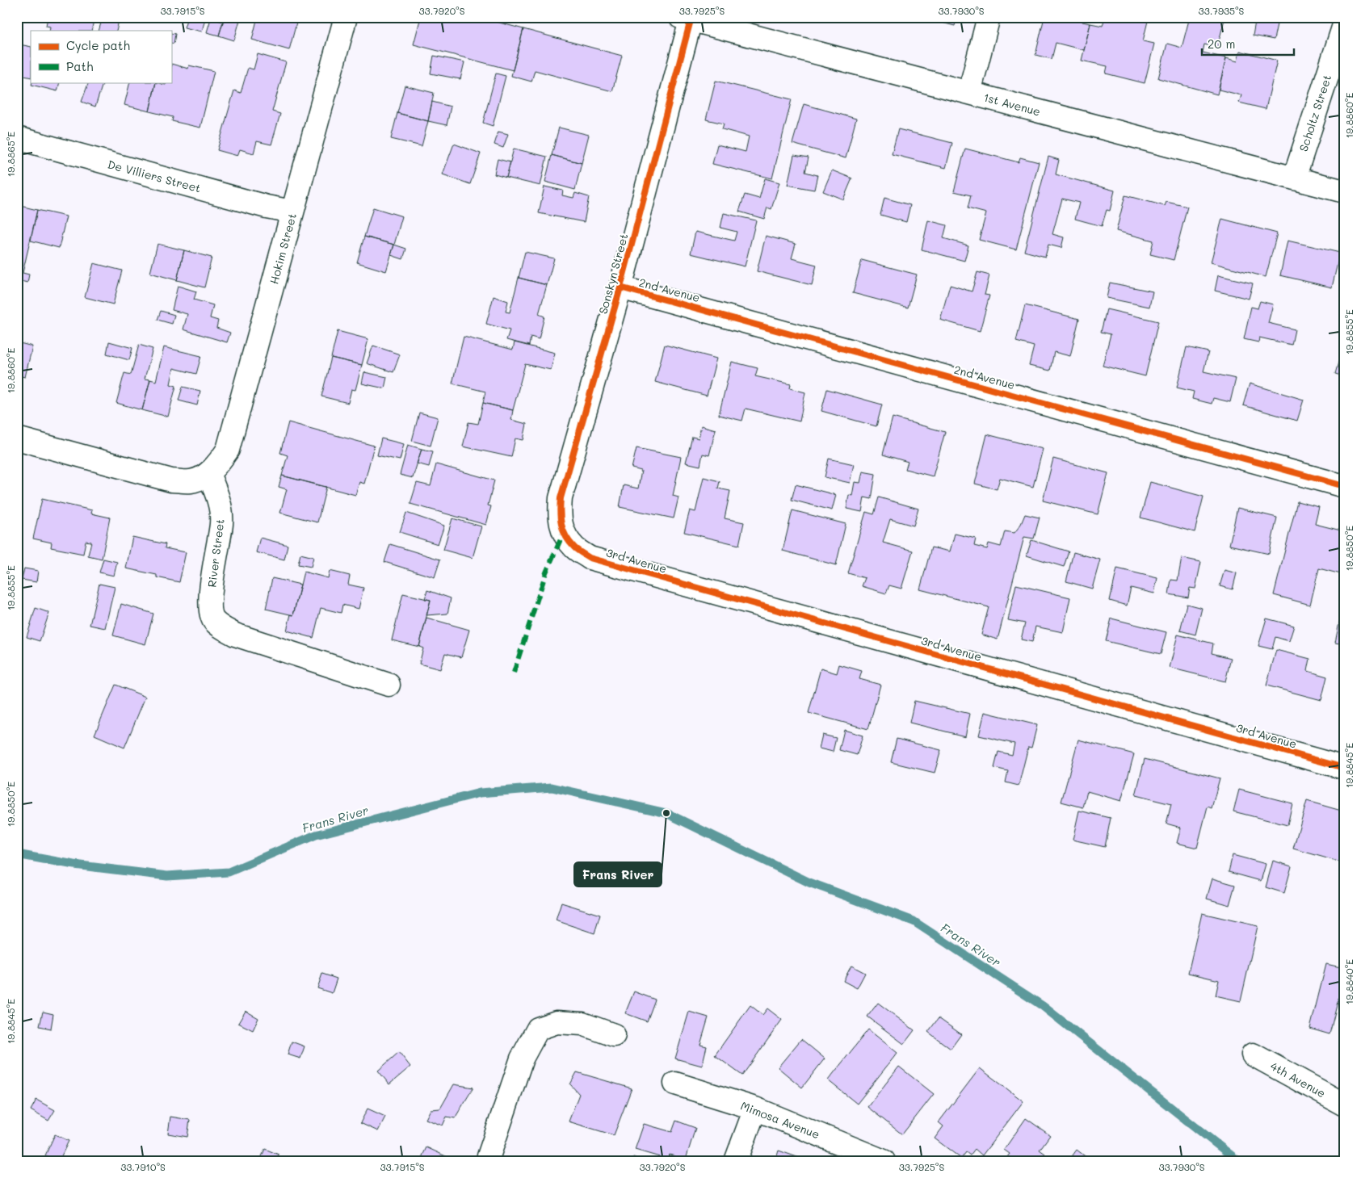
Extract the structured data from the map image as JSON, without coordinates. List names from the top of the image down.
{
  "streets": {
    "street": [
      "1st Avenue",
      "Scholtz Street",
      "De Villiers Street",
      "Hokim Street",
      "Sonskyn Street",
      "2nd Avenue",
      "River Street",
      "3rd Avenue",
      "4th Avenue",
      "Mimosa Avenue"
    ]
  },
  "crossings": [
    ["1st Avenue", "Scholtz Street"],
    ["1st Avenue", "Sonskyn Street"],
    ["De Villiers Street", "Hokim Street"],
    ["Hokim Street", "River Street"],
    ["Sonskyn Street", "2nd Avenue"],
    ["Sonskyn Street", "3rd Avenue"]
  ],
  "water": ["Frans River"],
  "places": ["Frans River"],
  "legend": ["Cycle path", "Path"],
  "scale_bar": "20 m",
  "coordinates": [
    "33.7915°S",
    "33.7920°S",
    "33.7925°S",
    "33.7930°S",
    "33.7935°S",
    "19.8860°E",
    "19.8865°E",
    "19.8855°E",
    "19.8850°E",
    "19.8845°E",
    "19.8840°E",
    "33.7910°S"
  ]
}
